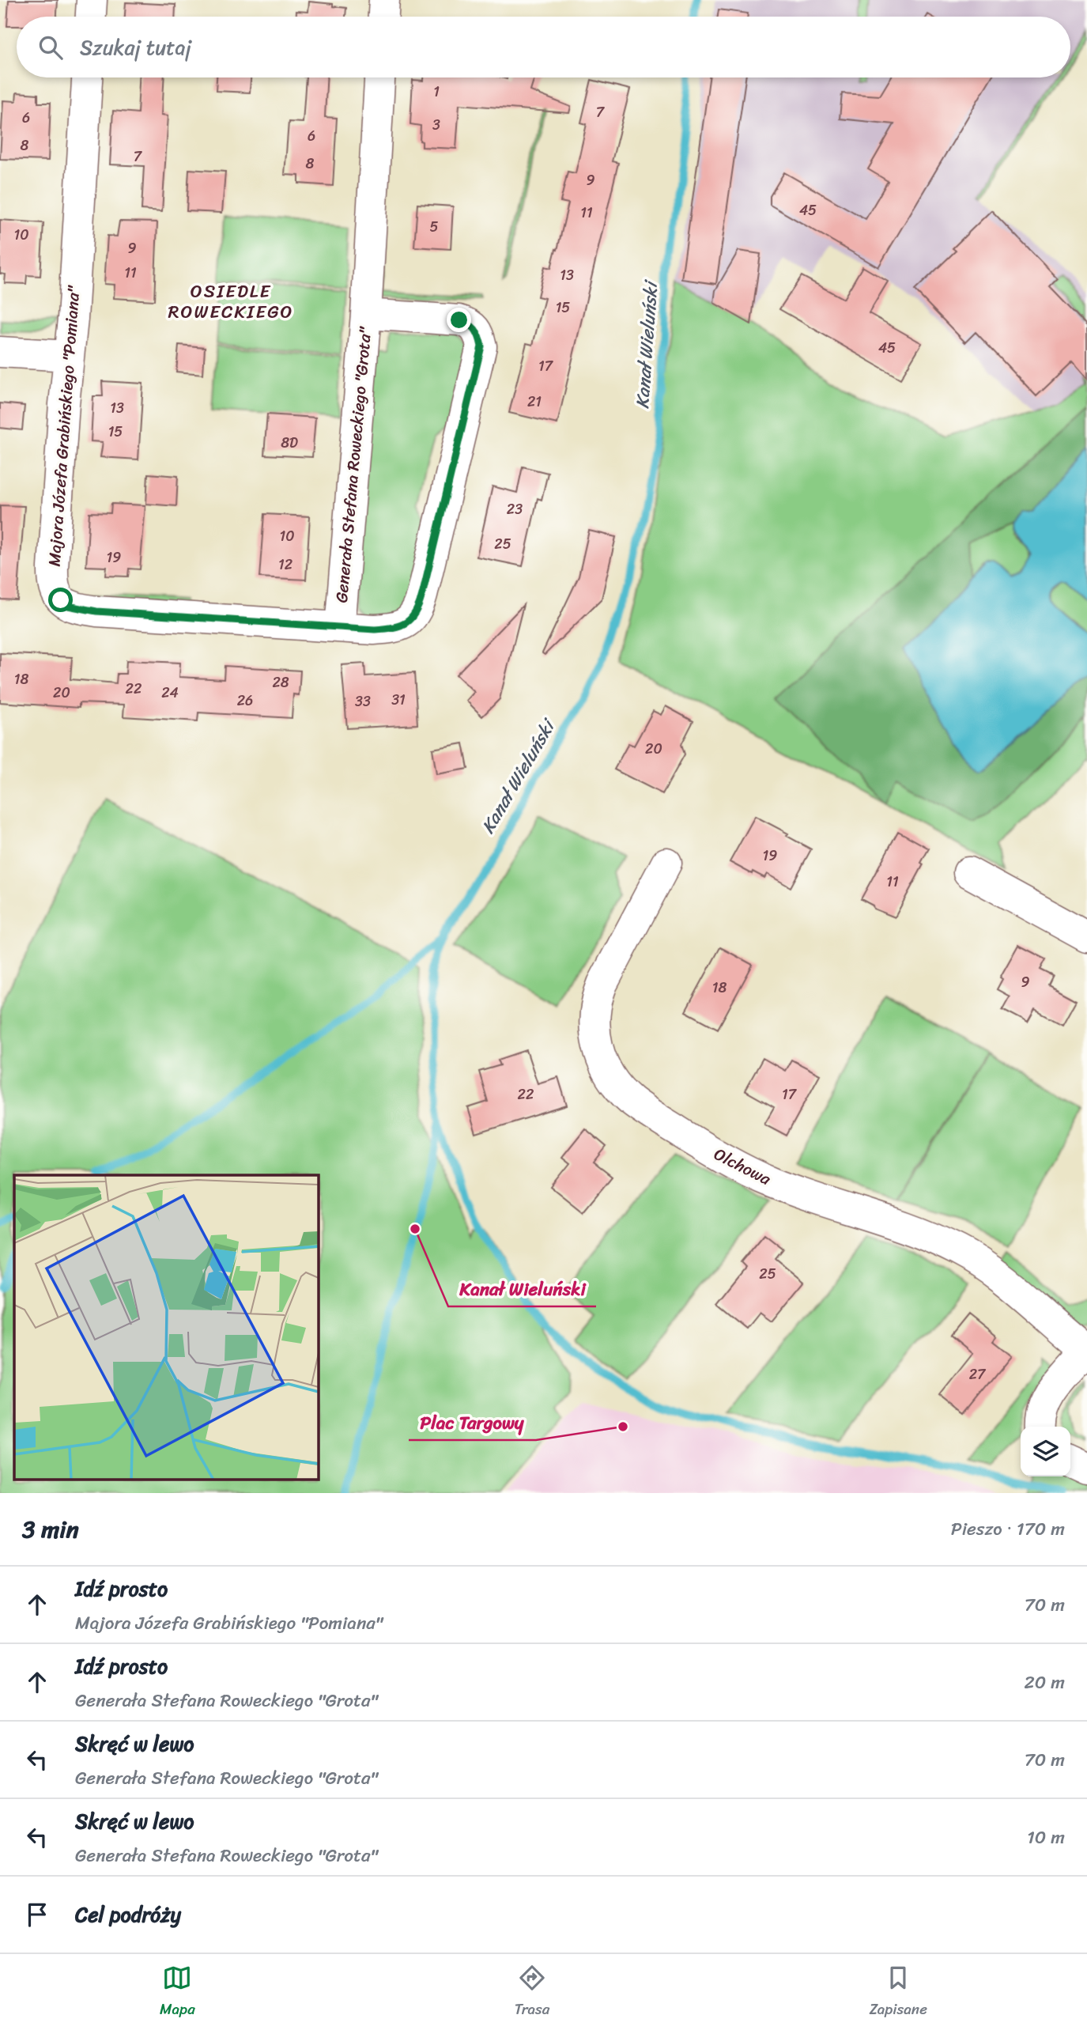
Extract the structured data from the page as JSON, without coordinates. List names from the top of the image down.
{
  "streets": {
    "street": ["Majora Józefa Grabińskiego \"Pomiana\"", "Generała Stefana Roweckiego \"Grota\"", "Olchowa"]
  },
  "crossings": [
    ["Majora Józefa Grabińskiego \"Pomiana\"", "Generała Stefana Roweckiego \"Grota\""]
  ],
  "districts": ["OSIEDLE ROWECKIEGO"],
  "water": ["Kanał Wieluński"],
  "places": ["Kanał Wieluński", "Plac Targowy"],
  "house_numbers": [
    "1",
    "7",
    "6",
    "3",
    "6",
    "8",
    "7",
    "8",
    "9",
    "45",
    "11",
    "5",
    "10",
    "9",
    "11",
    "13",
    "15",
    "45",
    "17",
    "21",
    "13",
    "15",
    "8D",
    "23",
    "10",
    "25",
    "19",
    "12",
    "18",
    "28",
    "22",
    "20",
    "24",
    "31",
    "26",
    "33",
    "20",
    "19",
    "11",
    "9",
    "18",
    "22",
    "17",
    "25",
    "27"
  ],
  "page": {
    "search": "Szukaj tutaj",
    "heading": ["3 min", "Pieszo · 170 m"],
    "list": [
      ["Idź prosto", "Majora Józefa Grabińskiego \"Pomiana\"", "70 m"],
      ["Idź prosto", "Generała Stefana Roweckiego \"Grota\"", "20 m"],
      ["Skręć w lewo", "Generała Stefana Roweckiego \"Grota\"", "70 m"],
      ["Skręć w lewo", "Generała Stefana Roweckiego \"Grota\"", "10 m"],
      "Cel podróży"
    ],
    "nav": ["Mapa", "Trasa", "Zapisane"]
  }
}
